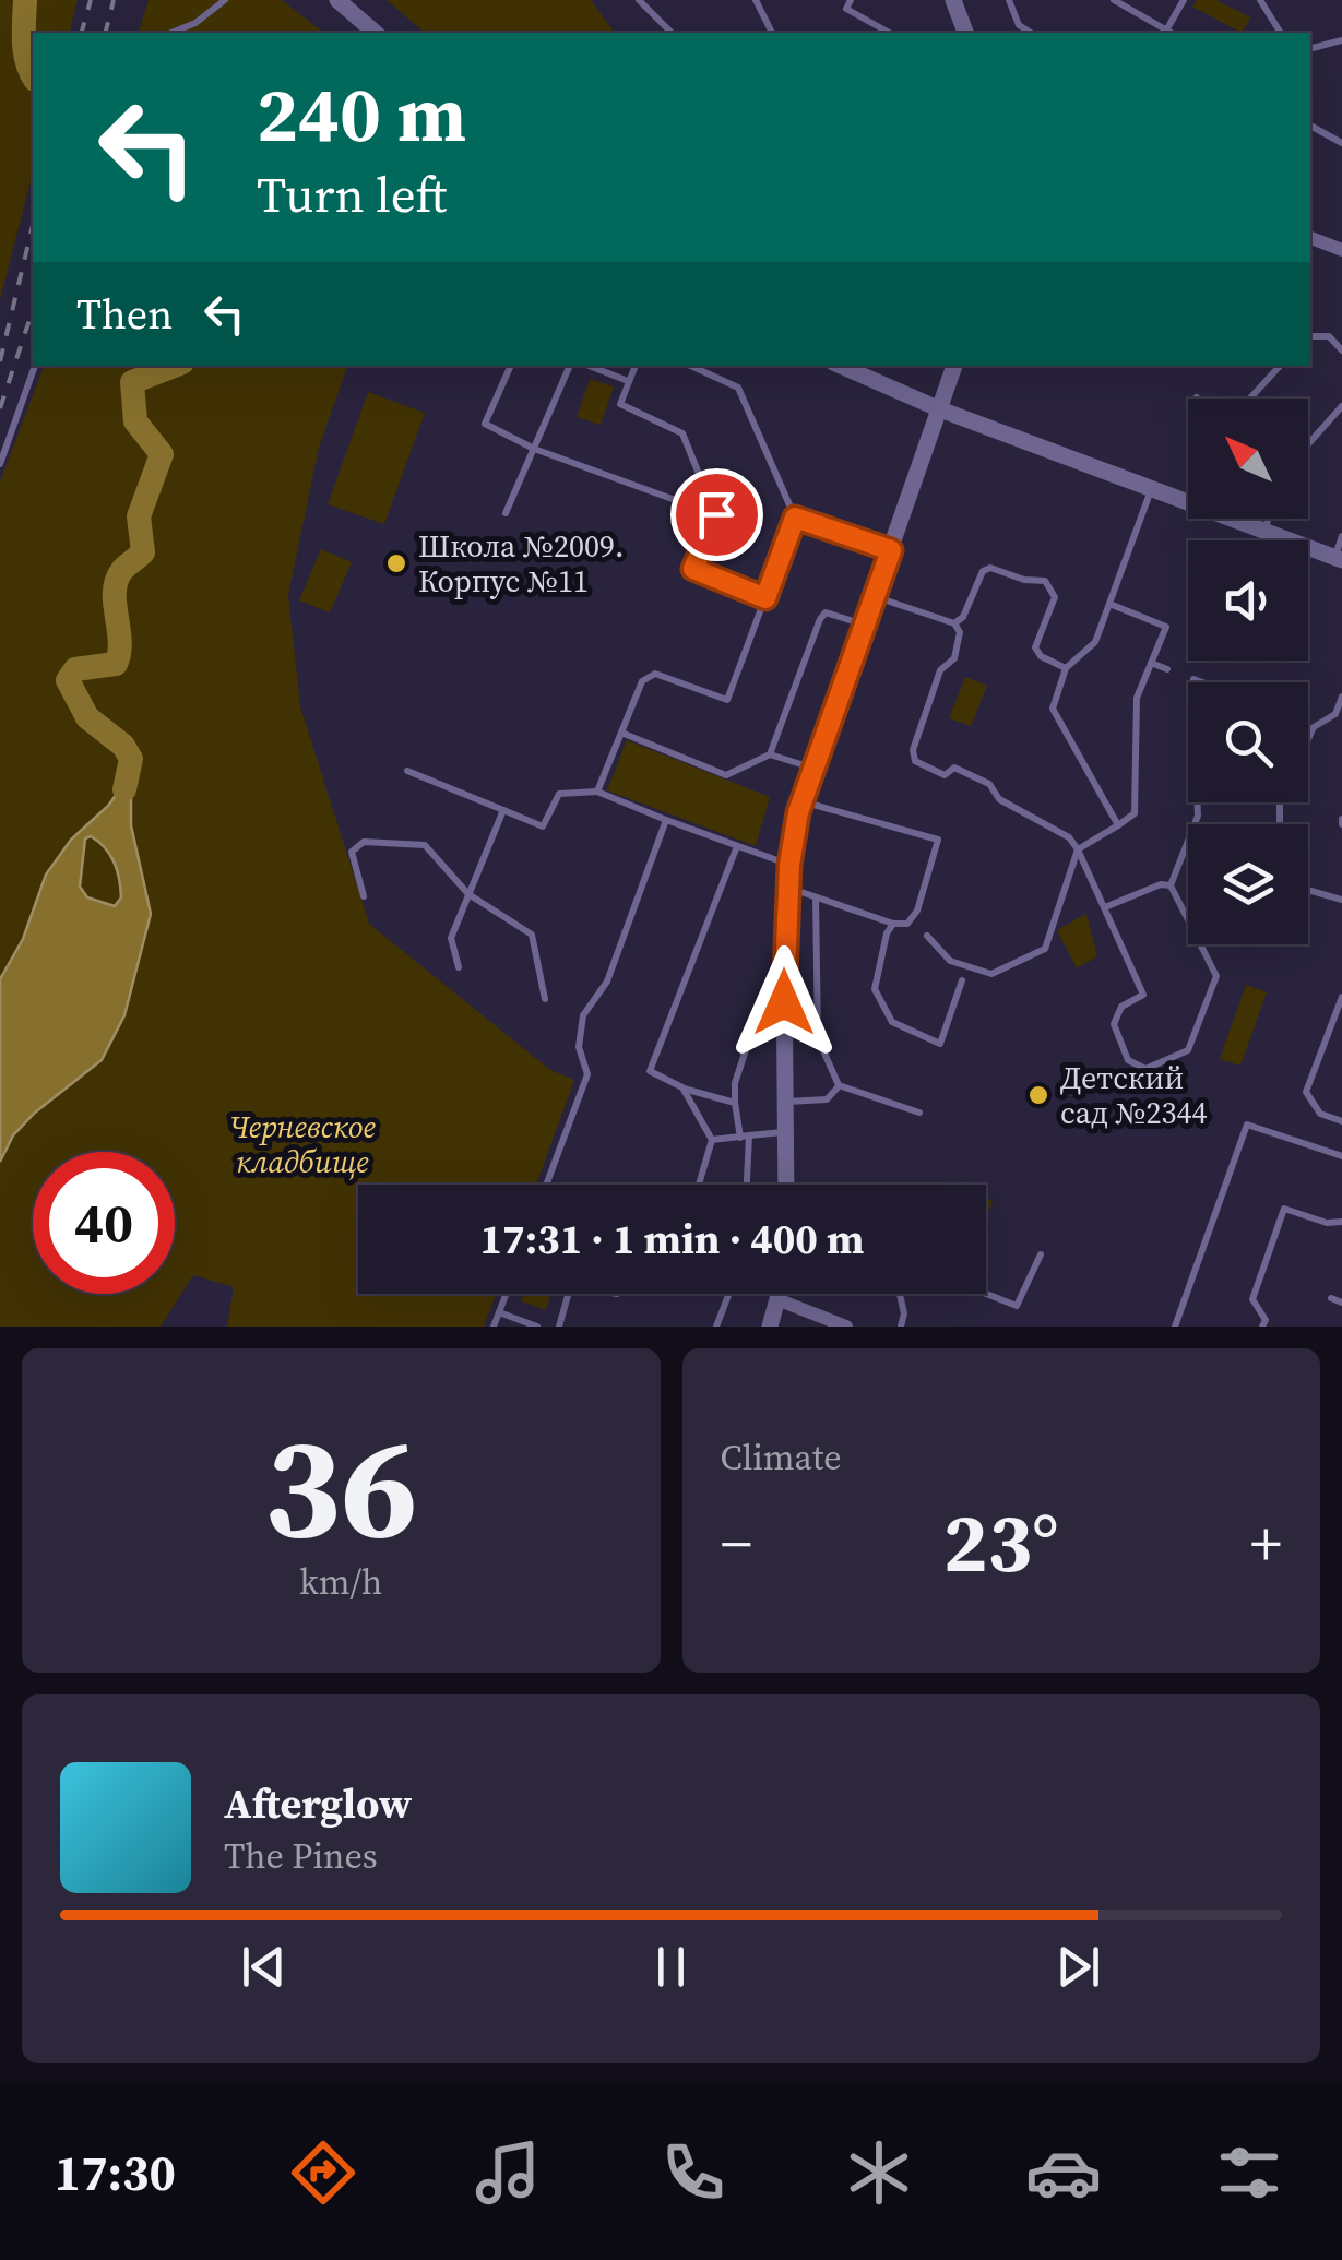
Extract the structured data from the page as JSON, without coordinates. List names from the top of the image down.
{
  "parks": ["Черневское кладбище"],
  "places": ["Школа №2009. Корпус №11", "Детский сад №2344"],
  "north": "top left",
  "page": {
    "turn": ["240 m", "Turn left"],
    "then": "Then",
    "limit": "40",
    "trip": "17:31 · 1 min · 400 m",
    "tile": [
      ["36", "km/h"],
      "Climate"
    ],
    "heat": ["−", "23°", "+"],
    "song": ["Afterglow", "The Pines"],
    "tabs": "17:30"
  }
}
